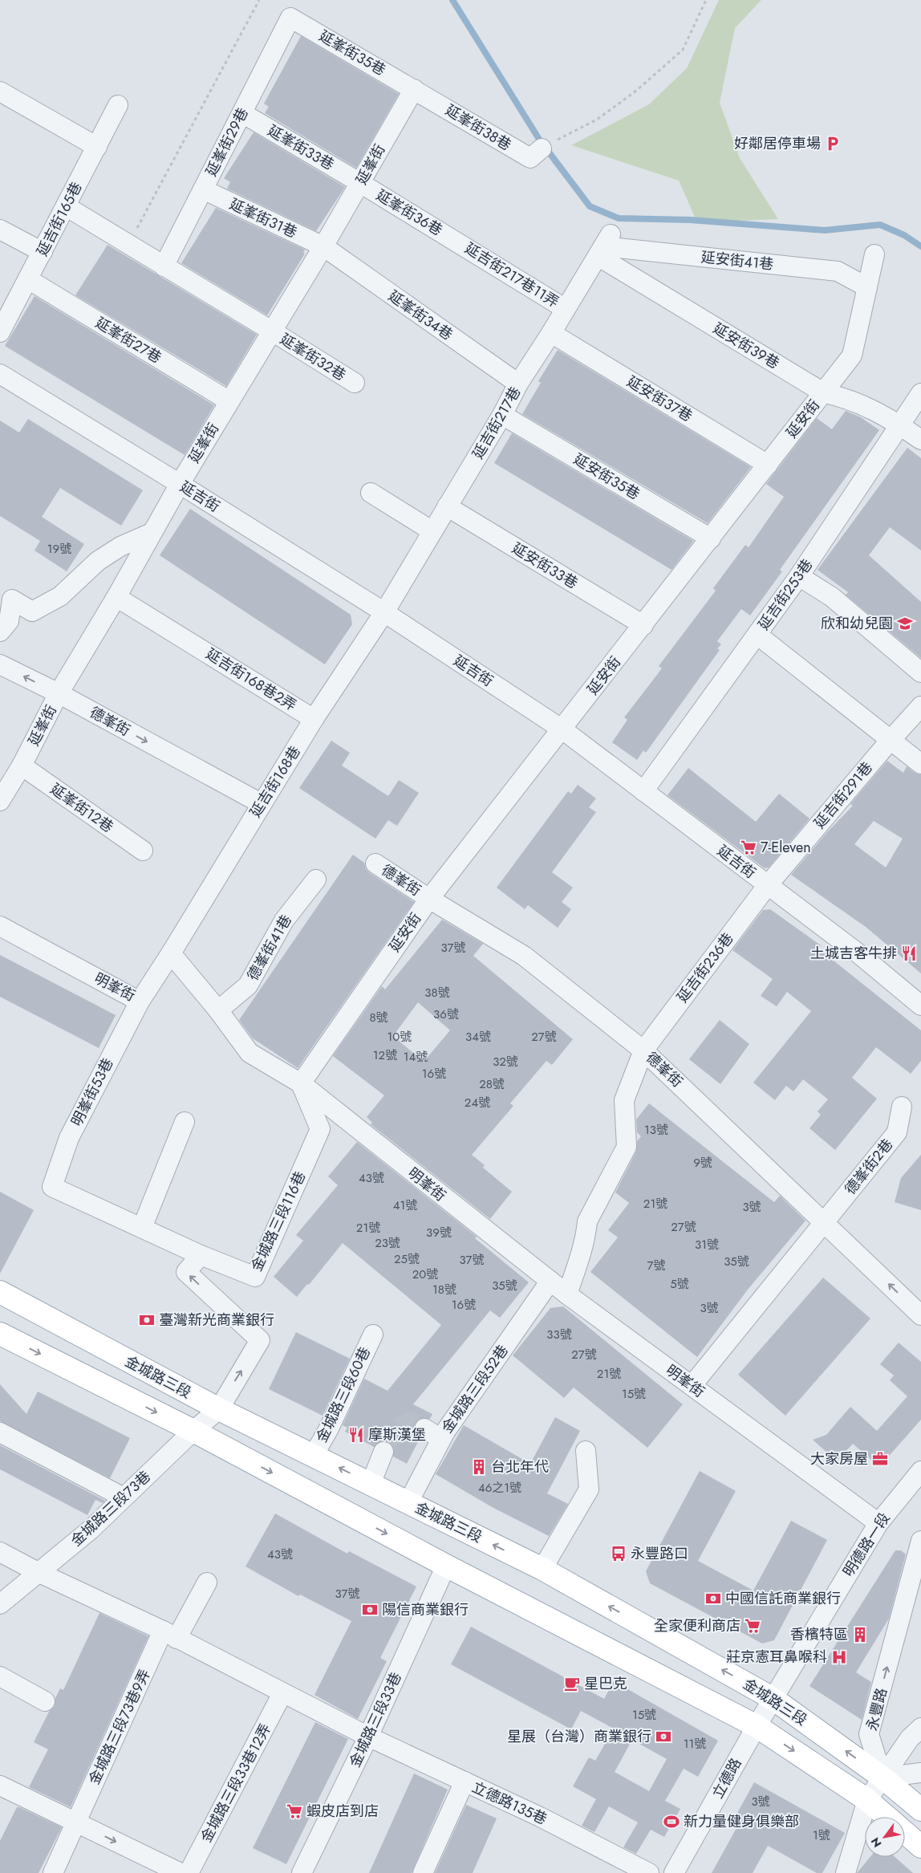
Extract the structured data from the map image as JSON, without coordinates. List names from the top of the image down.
{
  "streets": {
    "main road": ["金城路三段"],
    "street": [
      "延峯街35巷",
      "延峯街38巷",
      "延峯街29巷",
      "延峯街33巷",
      "延峯街",
      "延峯街36巷",
      "延峯街31巷",
      "延吉街165巷",
      "延安街41巷",
      "延吉街217巷11弄",
      "延峯街34巷",
      "延峯街27巷",
      "延安街39巷",
      "延峯街32巷",
      "延安街37巷",
      "延安街",
      "延吉街217巷",
      "延安街35巷",
      "延吉街",
      "延安街33巷",
      "延吉街253巷",
      "延吉街168巷2弄",
      "德峯街",
      "延吉街168巷",
      "延吉街291巷",
      "延峯街12巷",
      "德峯街41巷",
      "延吉街236巷",
      "明峯街",
      "明峯街53巷",
      "德峯街2巷",
      "金城路三段116巷",
      "金城路三段52巷",
      "金城路三段60巷",
      "金城路三段73巷",
      "明德路一段",
      "永豐路",
      "金城路三段33巷",
      "金城路三段73巷9弄",
      "立德路",
      "金城路三段33巷12弄",
      "立德路135巷"
    ]
  },
  "crossings": [
    ["延峯街35巷", "延峯街38巷"],
    ["延峯街35巷", "延峯街29巷"],
    ["延峯街35巷", "延峯街"],
    ["延峯街38巷", "延峯街"],
    ["延峯街29巷", "延峯街33巷"],
    ["延峯街29巷", "延峯街31巷"],
    ["延峯街33巷", "延峯街"],
    ["延峯街33巷", "延峯街36巷"],
    ["延峯街", "延峯街36巷"],
    ["延峯街", "延峯街31巷"],
    ["延峯街", "延峯街34巷"],
    ["延峯街", "延峯街27巷"],
    ["延峯街", "延峯街32巷"],
    ["延峯街", "延吉街"],
    ["延峯街", "延吉街168巷2弄"],
    ["延峯街", "德峯街"],
    ["延峯街", "延峯街12巷"],
    ["延峯街36巷", "延吉街217巷11弄"],
    ["延峯街31巷", "延峯街34巷"],
    ["延吉街165巷", "延峯街27巷"],
    ["延安街41巷", "延安街39巷"],
    ["延安街41巷", "延安街"],
    ["延安街41巷", "延吉街217巷"],
    ["延吉街217巷11弄", "延吉街217巷"],
    ["延峯街34巷", "延吉街217巷"],
    ["延安街39巷", "延安街"],
    ["延安街39巷", "延吉街217巷"],
    ["延安街39巷", "延吉街253巷"],
    ["延安街37巷", "延安街"],
    ["延安街37巷", "延吉街217巷"],
    ["延安街", "延安街35巷"],
    ["延安街", "延吉街"],
    ["延安街", "延安街33巷"],
    ["延安街", "德峯街"],
    ["延安街", "明峯街"],
    ["延安街", "金城路三段116巷"],
    ["延吉街217巷", "延安街35巷"],
    ["延吉街217巷", "延吉街"],
    ["延吉街217巷", "延安街33巷"],
    ["延吉街217巷", "延吉街168巷"],
    ["延吉街", "延吉街253巷"],
    ["延吉街", "延吉街168巷"],
    ["延吉街", "延吉街291巷"],
    ["延吉街", "延吉街236巷"],
    ["延吉街168巷2弄", "延吉街168巷"],
    ["德峯街", "延吉街168巷"],
    ["德峯街", "延吉街236巷"],
    ["德峯街", "德峯街2巷"],
    ["延吉街168巷", "明峯街"],
    ["延吉街291巷", "延吉街236巷"],
    ["德峯街41巷", "明峯街"],
    ["延吉街236巷", "明峯街"],
    ["明峯街", "明峯街53巷"],
    ["明峯街", "德峯街2巷"],
    ["明峯街", "金城路三段116巷"],
    ["明峯街", "金城路三段52巷"],
    ["明峯街", "明德路一段"],
    ["金城路三段", "金城路三段52巷"],
    ["金城路三段", "金城路三段60巷"],
    ["金城路三段", "金城路三段73巷"],
    ["金城路三段", "明德路一段"],
    ["金城路三段", "永豐路"],
    ["金城路三段73巷", "立德路135巷"],
    ["明德路一段", "立德路"],
    ["金城路三段33巷", "立德路135巷"],
    ["金城路三段73巷9弄", "立德路135巷"],
    ["金城路三段33巷12弄", "立德路135巷"]
  ],
  "one_way": ["永豐路"],
  "places": {
    "parking": ["好鄰居停車場"],
    "school or university": ["欣和幼兒園"],
    "supermarket": ["7-Eleven", "全家便利商店", "蝦皮店到店"],
    "restaurant": ["土城吉客牛排", "摩斯漢堡"],
    "bank": [
      "臺灣新光商業銀行",
      "中國信託商業銀行",
      "陽信商業銀行",
      "星展（台灣）商業銀行"
    ],
    "office": ["大家房屋"],
    "building": ["台北年代", "香檳特區"],
    "bus stop": ["永豐路口"],
    "hospital": ["莊京憲耳鼻喉科"],
    "cafe": ["星巴克"],
    "sports": ["新力量健身俱樂部"]
  },
  "house_numbers": [
    "19號",
    "37號",
    "38號",
    "36號",
    "8號",
    "10號",
    "34號",
    "27號",
    "12號",
    "14號",
    "32號",
    "16號",
    "28號",
    "24號",
    "13號",
    "9號",
    "43號",
    "21號",
    "41號",
    "3號",
    "27號",
    "21號",
    "39號",
    "23號",
    "31號",
    "25號",
    "37號",
    "35號",
    "7號",
    "20號",
    "5號",
    "35號",
    "18號",
    "16號",
    "3號",
    "33號",
    "27號",
    "21號",
    "15號",
    "46之1號",
    "43號",
    "37號",
    "15號",
    "11號",
    "3號",
    "1號"
  ],
  "north": "bottom left"
}
